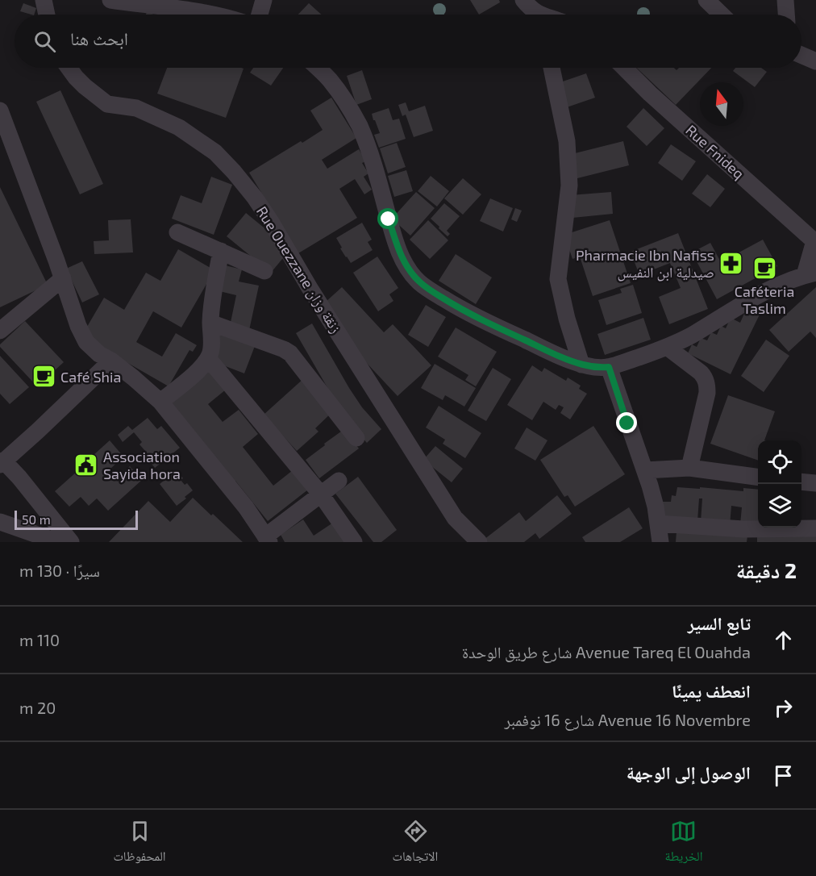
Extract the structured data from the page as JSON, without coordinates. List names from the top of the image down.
{
  "streets": {
    "street": ["Rue Fnideq", "Rue Ouezzane زنقة وزان"]
  },
  "places": {
    "pharmacy": ["Pharmacie Ibn Nafiss صيدلية ابن النفيس"],
    "cafe": ["Caféteria Taslim", "Café Shia"],
    "public building": ["Association Sayida hora"]
  },
  "scale_bar": "50 m",
  "north": "top",
  "page": {
    "search": "ابحث هنا",
    "scale": "50 m",
    "heading": ["2 دقيقة", "سيرًا · 130 m"],
    "list": [
      ["تابع السير", "Avenue Tareq El Ouahda شارع طريق الوحدة", "110 m"],
      ["انعطف يمينًا", "Avenue 16 Novembre شارع 16 نوفمبر", "20 m"],
      "الوصول إلى الوجهة"
    ],
    "nav": ["الخريطة", "الاتجاهات", "المحفوظات"]
  }
}
